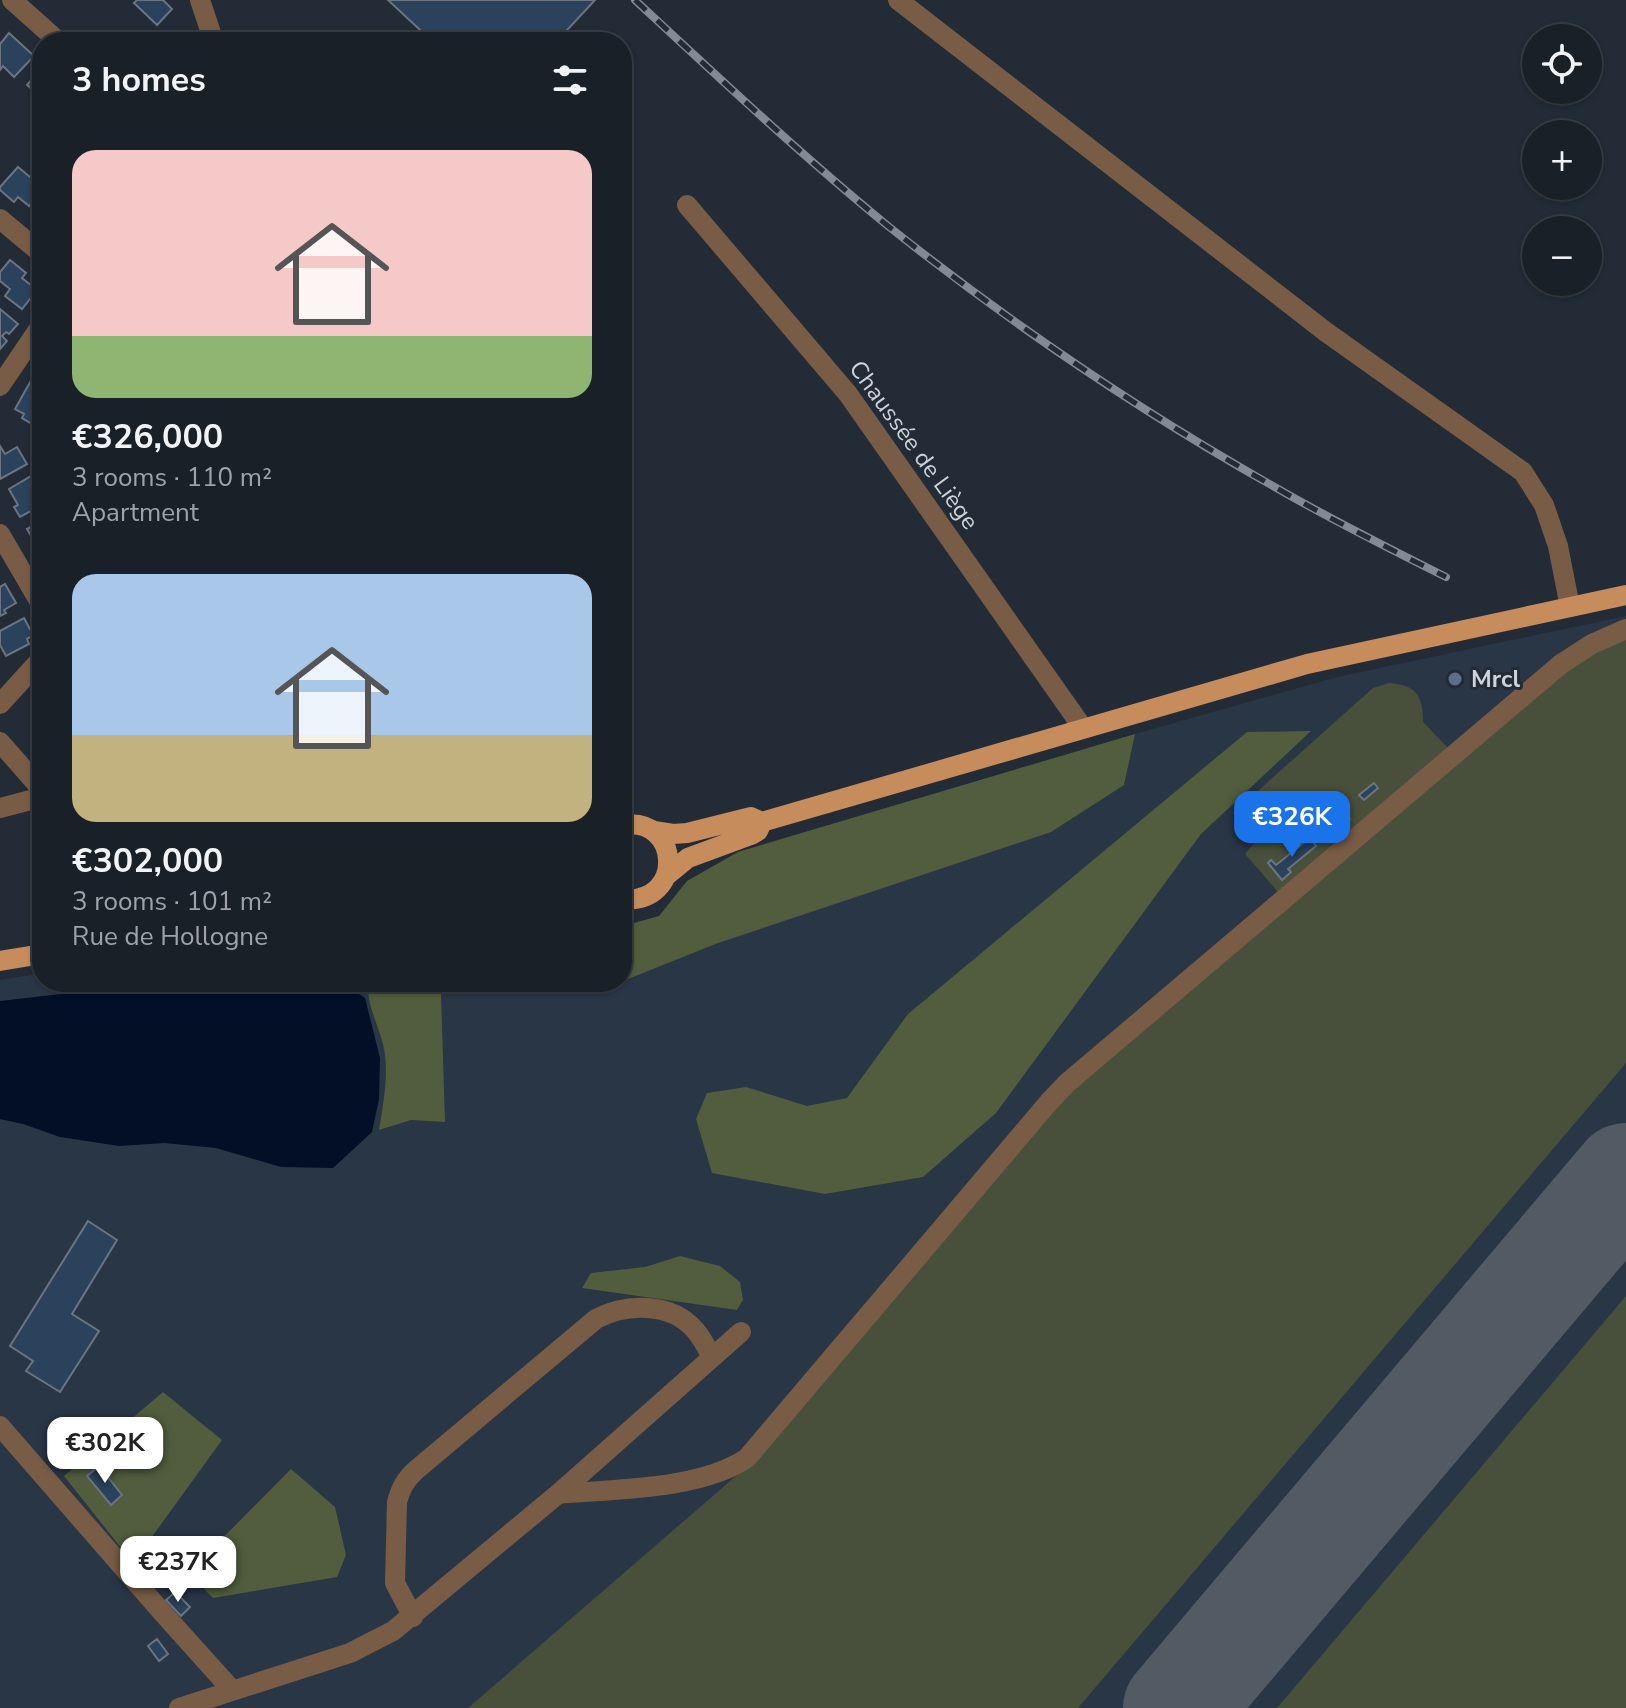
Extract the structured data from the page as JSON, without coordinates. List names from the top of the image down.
{
  "streets": {
    "street": ["Chaussée de Liège"]
  },
  "places": ["Mrcl"],
  "page": {
    "map_buttons": ["+", "−"],
    "heading": "3 homes",
    "list": [
      {
        "name": "€326,000",
        "note": "3 rooms · 110 m² · Apartment"
      },
      {
        "name": "€302,000",
        "note": "3 rooms · 101 m² · Rue de Hollogne"
      }
    ],
    "price": ["€326K", "€302K", "€237K"]
  }
}
